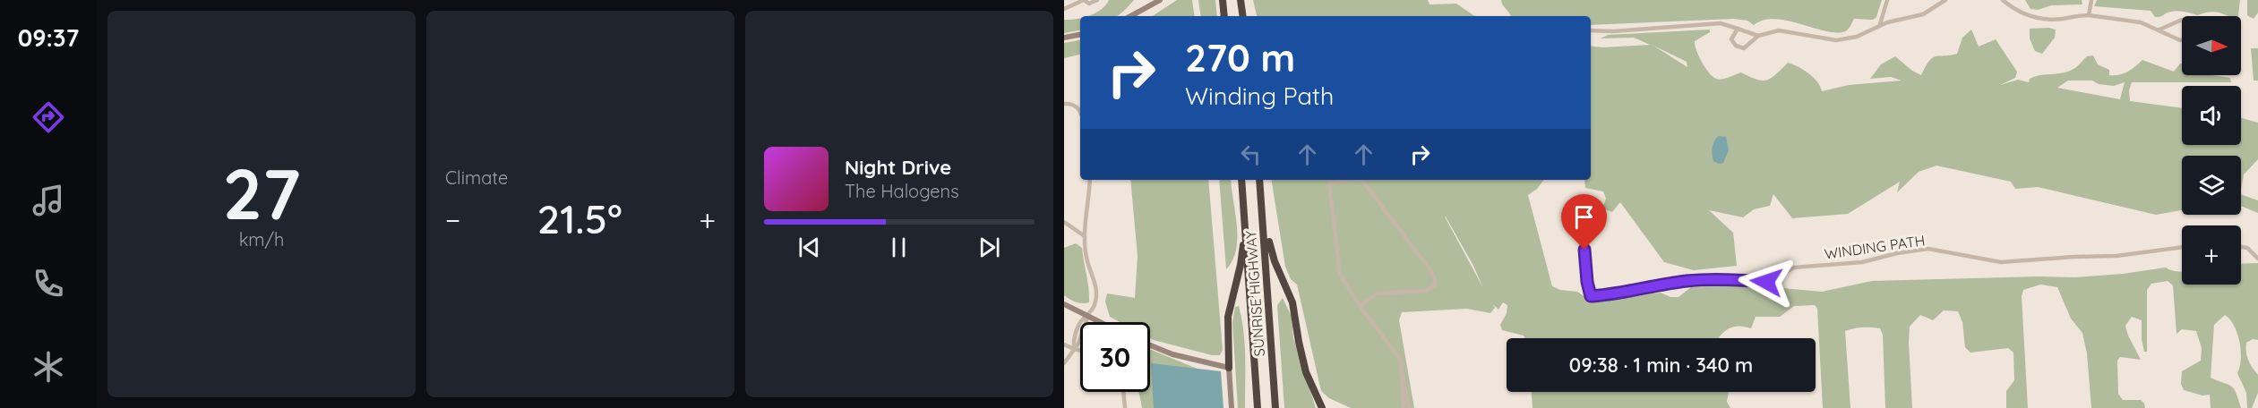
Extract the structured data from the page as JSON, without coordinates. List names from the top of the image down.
{
  "streets": {
    "highway": ["SUNRISE HIGHWAY"],
    "street": ["WINDING PATH"]
  },
  "north": "right",
  "page": {
    "tabs": "09:37",
    "tile": [
      ["27", "km/h"],
      "Climate"
    ],
    "map_buttons": "+",
    "turn": ["270 m", "Winding Path"],
    "song": ["Night Drive", "The Halogens"],
    "heat": ["−", "21.5°", "+"],
    "limit": "30",
    "trip": "09:38 · 1 min · 340 m"
  }
}
